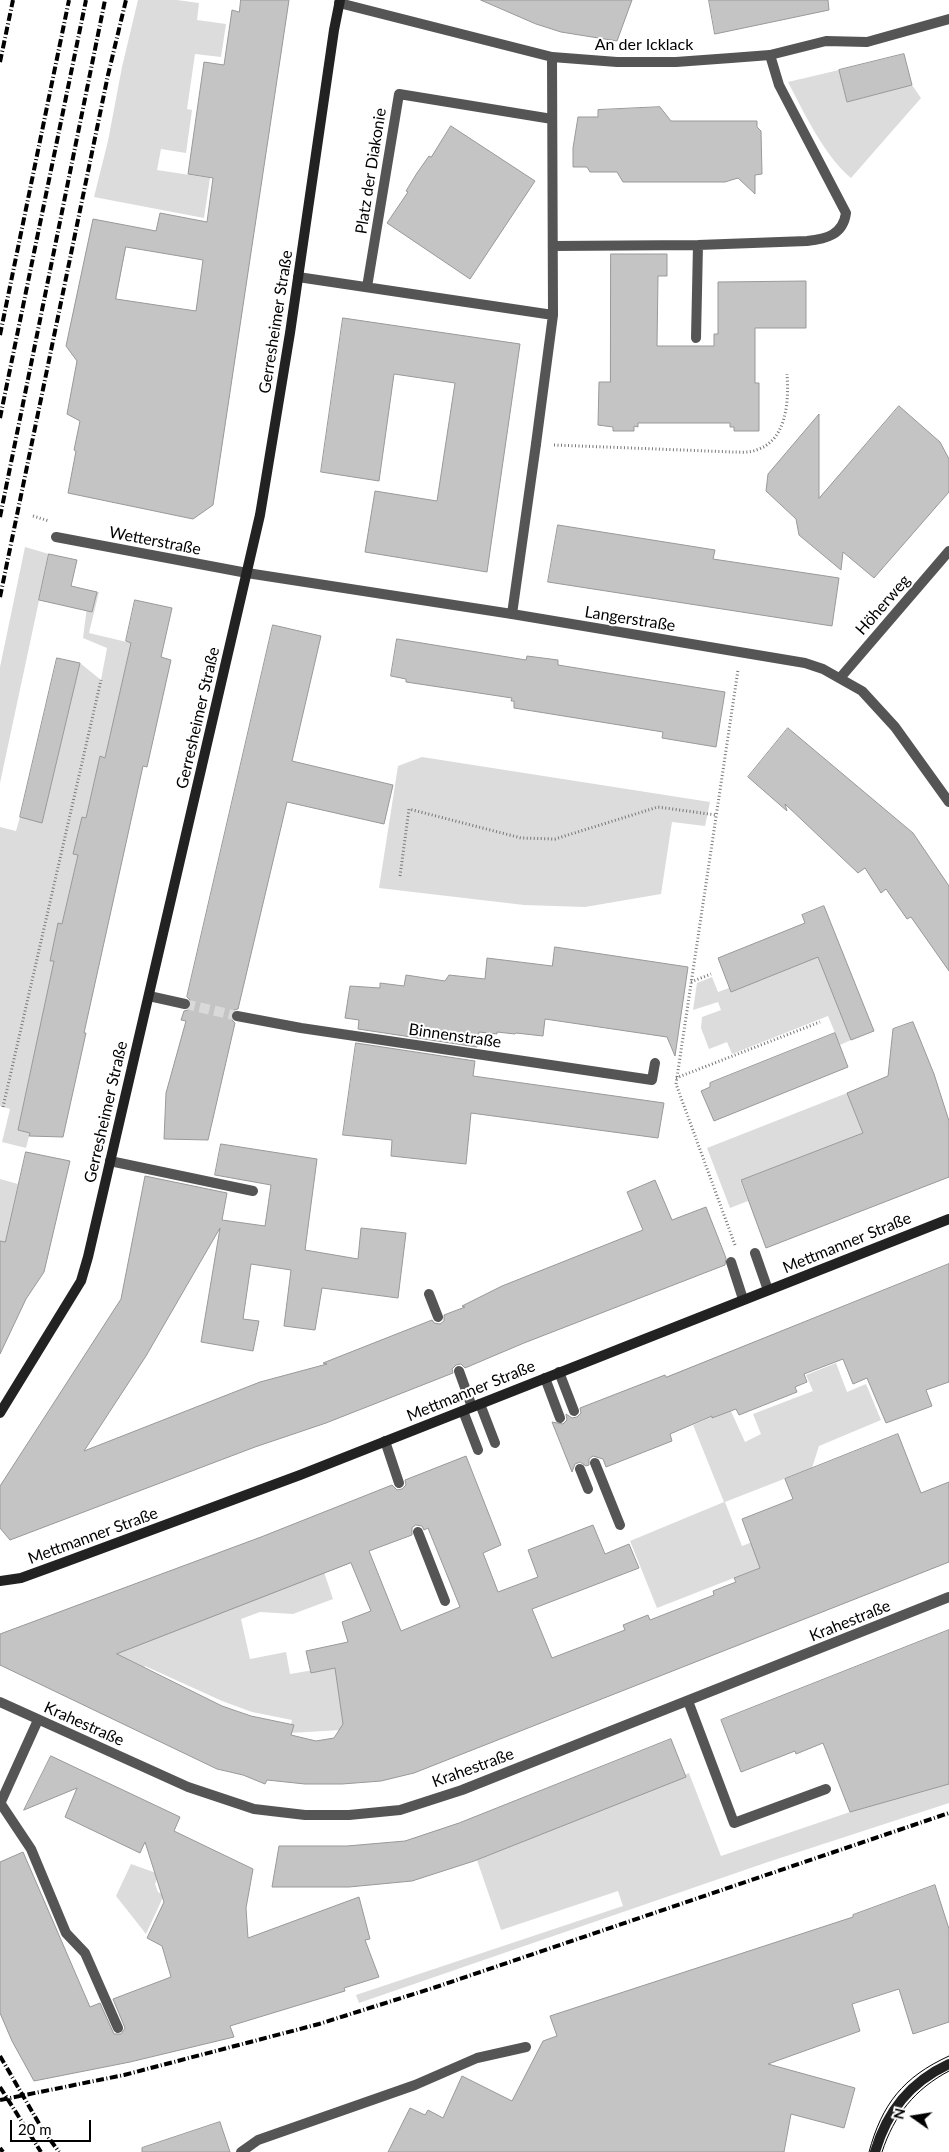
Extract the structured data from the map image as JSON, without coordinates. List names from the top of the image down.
{
  "streets": {
    "street": [
      "An der Icklack",
      "Platz der Diakonie",
      "Gerresheimer Straße",
      "Wetterstraße",
      "Höherweg",
      "Langerstraße",
      "Binnenstraße",
      "Mettmanner Straße",
      "Krahestraße"
    ]
  },
  "crossings": [
    ["An der Icklack", "Gerresheimer Straße"],
    ["Gerresheimer Straße", "Wetterstraße"],
    ["Gerresheimer Straße", "Langerstraße"],
    ["Wetterstraße", "Langerstraße"],
    ["Höherweg", "Langerstraße"]
  ],
  "scale_bar": "20 m",
  "north": "left"
}
